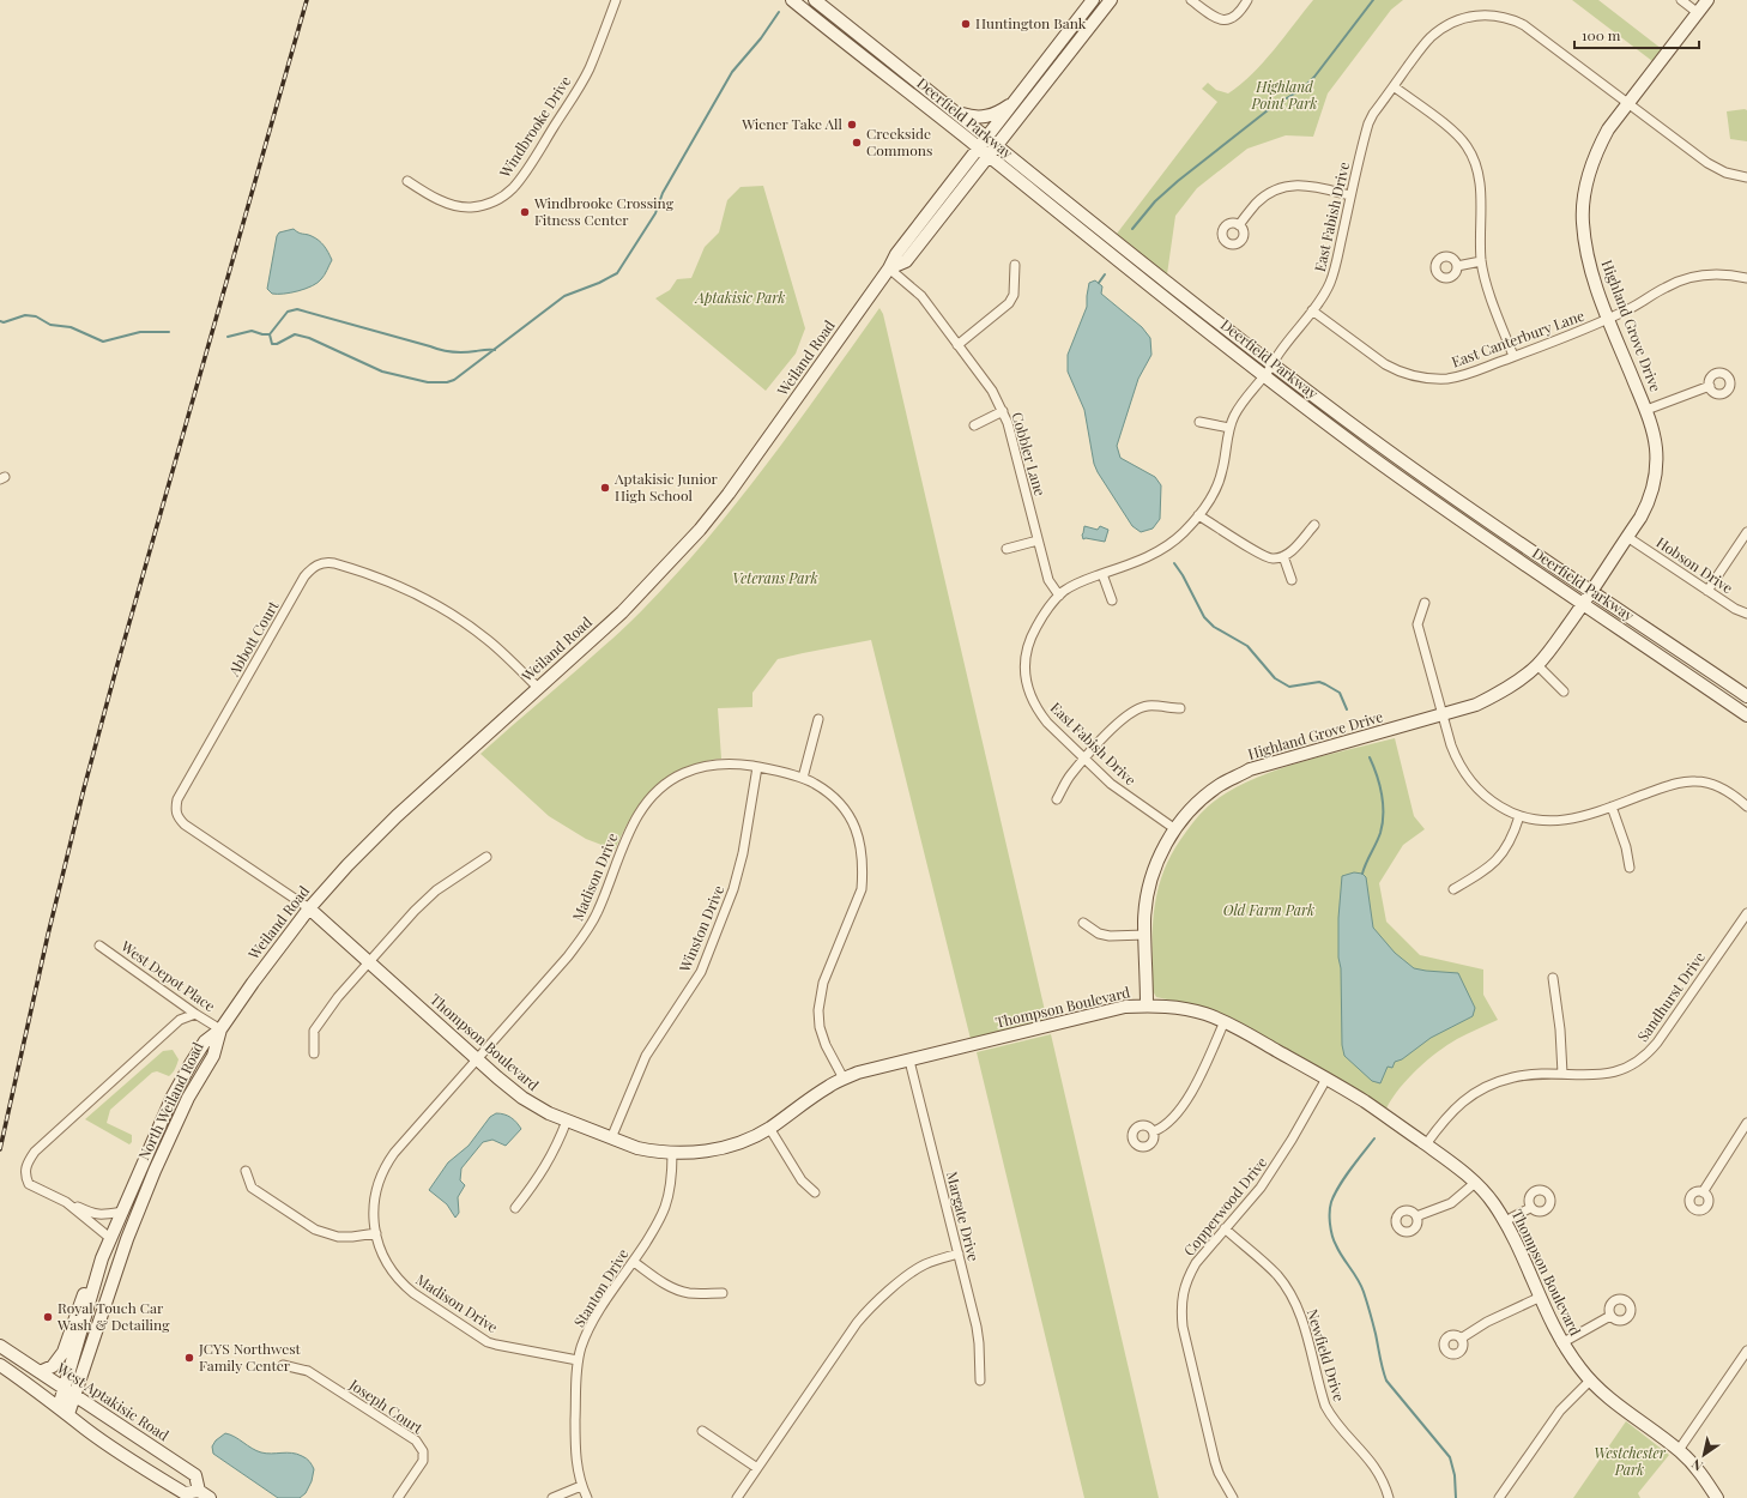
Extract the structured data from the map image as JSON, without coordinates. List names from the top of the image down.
{
  "streets": {
    "main road": [
      "Deerfield Parkway",
      "Highland Grove Drive",
      "Weiland Road",
      "Thompson Boulevard",
      "North Weiland Road",
      "West Aptakisic Road"
    ],
    "street": [
      "Windbrooke Drive",
      "East Fabish Drive",
      "East Canterbury Lane",
      "Cobbler Lane",
      "Hobson Drive",
      "Abbott Court",
      "Madison Drive",
      "Winston Drive",
      "West Depot Place",
      "Sandhurst Drive",
      "Copperwood Drive",
      "Margate Drive",
      "Stanton Drive",
      "Newfield Drive",
      "Joseph Court"
    ]
  },
  "crossings": [
    ["Deerfield Parkway", "East Fabish Drive"],
    ["Deerfield Parkway", "Highland Grove Drive"],
    ["Deerfield Parkway", "Weiland Road"],
    ["East Fabish Drive", "Highland Grove Drive"],
    ["East Fabish Drive", "East Canterbury Lane"],
    ["East Fabish Drive", "Cobbler Lane"],
    ["Highland Grove Drive", "East Canterbury Lane"],
    ["Highland Grove Drive", "Hobson Drive"],
    ["Highland Grove Drive", "Thompson Boulevard"],
    ["Weiland Road", "Cobbler Lane"],
    ["Weiland Road", "Abbott Court"],
    ["Weiland Road", "West Depot Place"],
    ["Weiland Road", "Thompson Boulevard"],
    ["Weiland Road", "North Weiland Road"],
    ["Abbott Court", "Thompson Boulevard"],
    ["Madison Drive", "Winston Drive"],
    ["Madison Drive", "Thompson Boulevard"],
    ["Madison Drive", "Stanton Drive"],
    ["Winston Drive", "Thompson Boulevard"],
    ["West Depot Place", "North Weiland Road"],
    ["Sandhurst Drive", "Thompson Boulevard"],
    ["Thompson Boulevard", "Copperwood Drive"],
    ["Thompson Boulevard", "Margate Drive"],
    ["Thompson Boulevard", "Stanton Drive"],
    ["North Weiland Road", "West Aptakisic Road"],
    ["Copperwood Drive", "Newfield Drive"]
  ],
  "parks": [
    "Highland Point Park",
    "Aptakisic Park",
    "Veterans Park",
    "Old Farm Park",
    "Westchester Park"
  ],
  "places": [
    "Huntington Bank",
    "Wiener Take All",
    "Creekside Commons",
    "Windbrooke Crossing Fitness Center",
    "Aptakisic Junior High School",
    "Royal Touch Car Wash & Detailing",
    "JCYS Northwest Family Center"
  ],
  "scale_bar": "100 m",
  "north": "bottom left"
}
